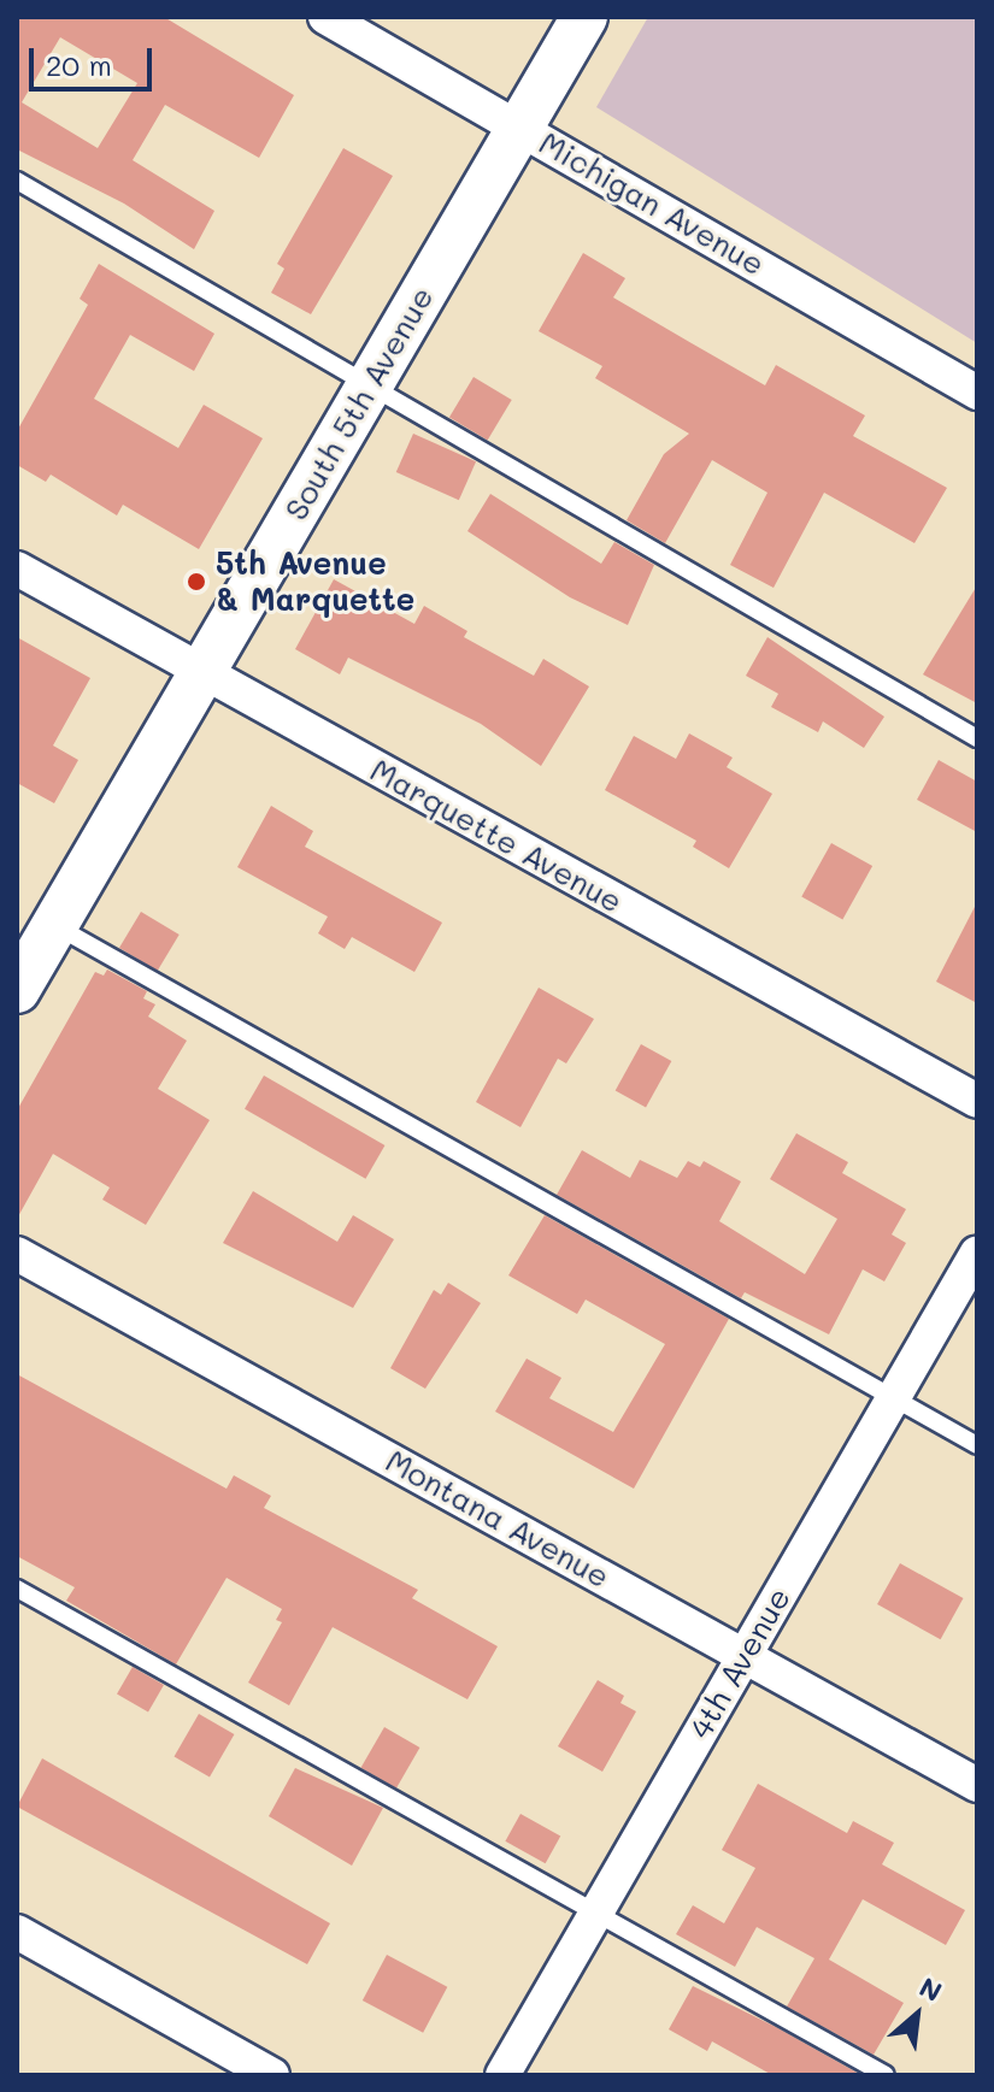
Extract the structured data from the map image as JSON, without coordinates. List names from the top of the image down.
{
  "streets": {
    "street": [
      "Michigan Avenue",
      "South 5th Avenue",
      "Marquette Avenue",
      "Montana Avenue",
      "4th Avenue"
    ]
  },
  "crossings": [
    ["Michigan Avenue", "South 5th Avenue"],
    ["South 5th Avenue", "Marquette Avenue"],
    ["Montana Avenue", "4th Avenue"]
  ],
  "places": ["5th Avenue & Marquette"],
  "scale_bar": "20 m",
  "north": "top right"
}
